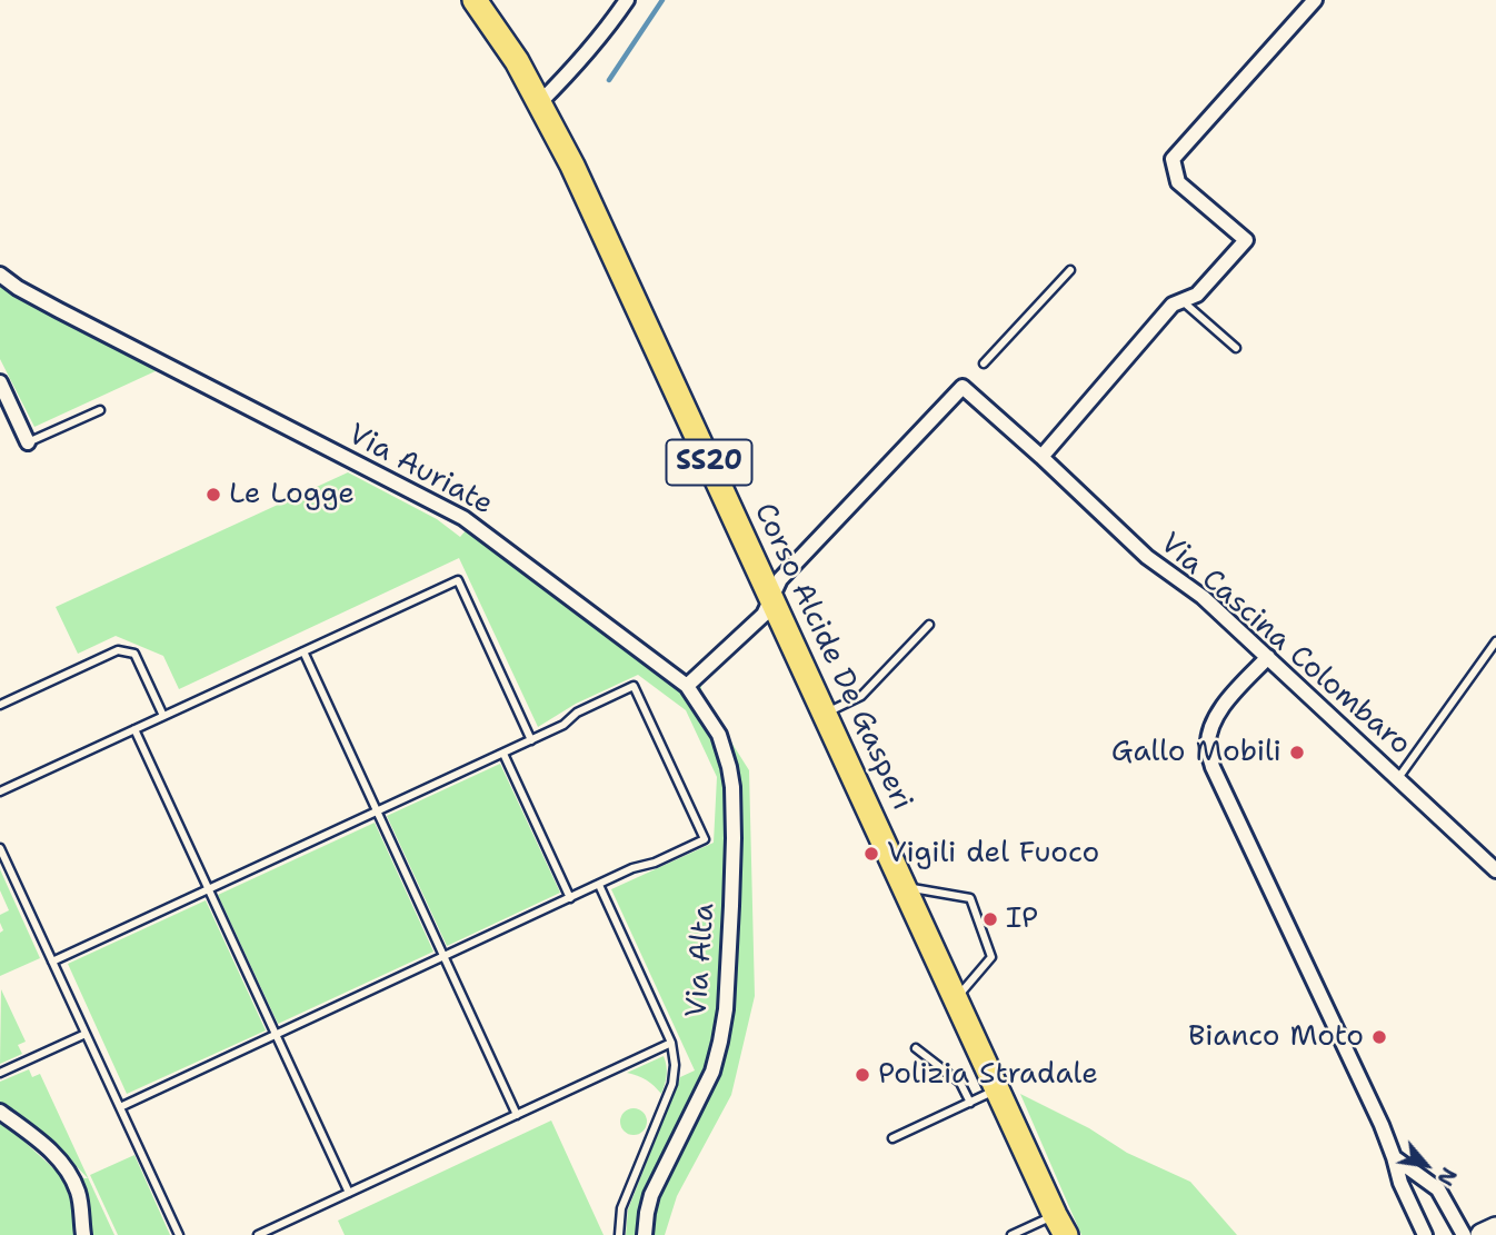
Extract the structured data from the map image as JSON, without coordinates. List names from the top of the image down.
{
  "streets": {
    "main road": ["SS20", "Corso Alcide De Gasperi"],
    "street": ["Via Auriate", "Via Cascina Colombaro", "Via Alta"]
  },
  "crossings": [
    ["Via Auriate", "Via Alta"],
    ["Via Cascina Colombaro", "Corso Alcide De Gasperi"]
  ],
  "places": [
    "Le Logge",
    "Gallo Mobili",
    "Vigili del Fuoco",
    "IP",
    "Bianco Moto",
    "Polizia Stradale"
  ],
  "north": "bottom right"
}
